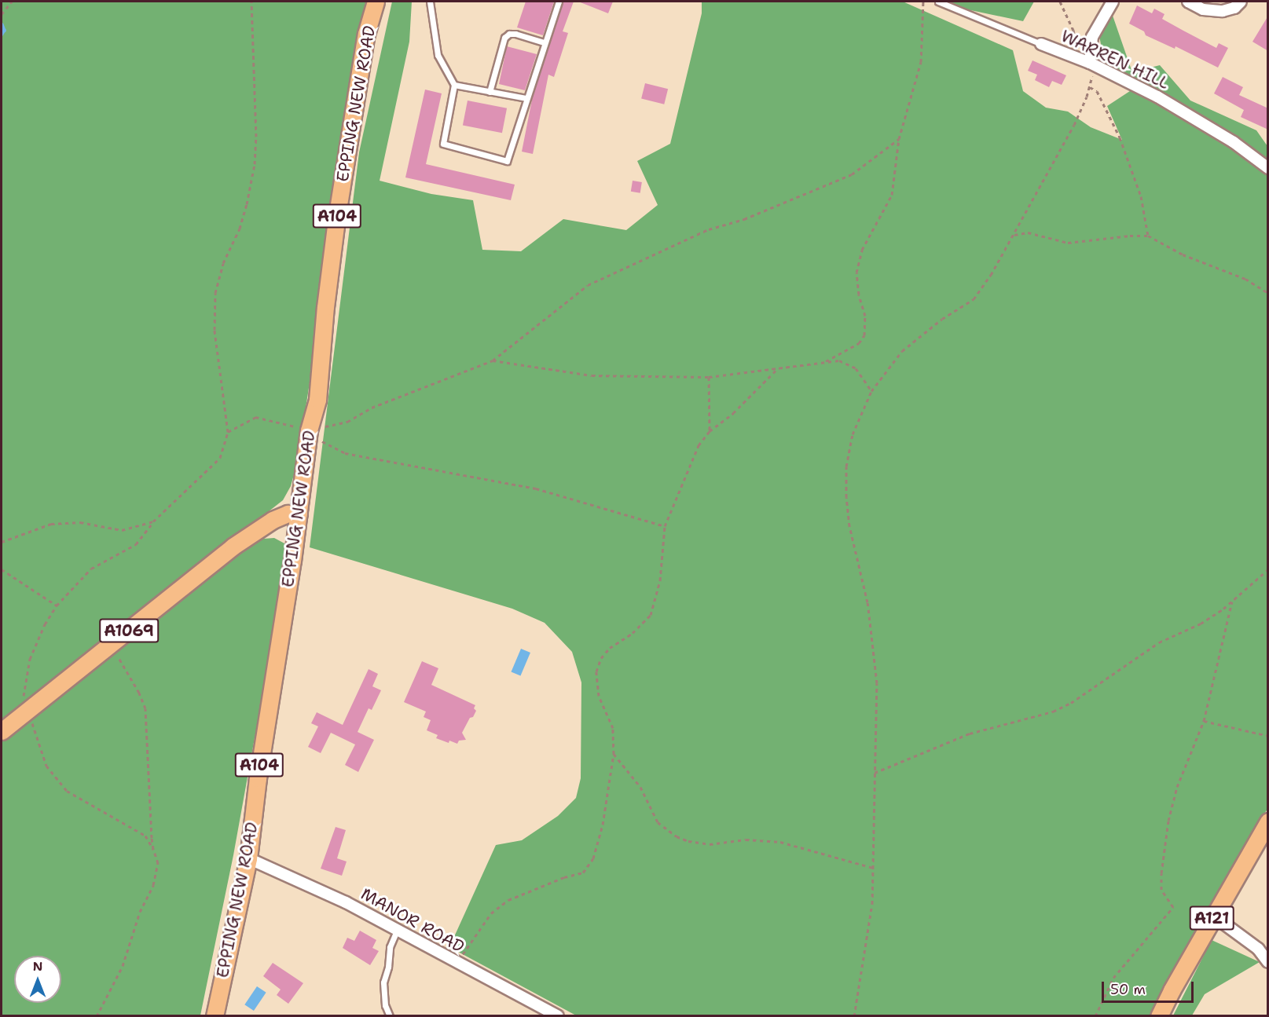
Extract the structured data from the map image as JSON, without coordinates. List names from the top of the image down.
{
  "streets": {
    "main road": [
      "EPPING NEW ROAD",
      "A104",
      "A1069",
      "A121"
    ],
    "street": ["WARREN HILL", "MANOR ROAD"]
  },
  "crossings": [
    ["EPPING NEW ROAD", "A1069"],
    ["EPPING NEW ROAD", "MANOR ROAD"]
  ],
  "scale_bar": "50 m",
  "north": "top"
}
